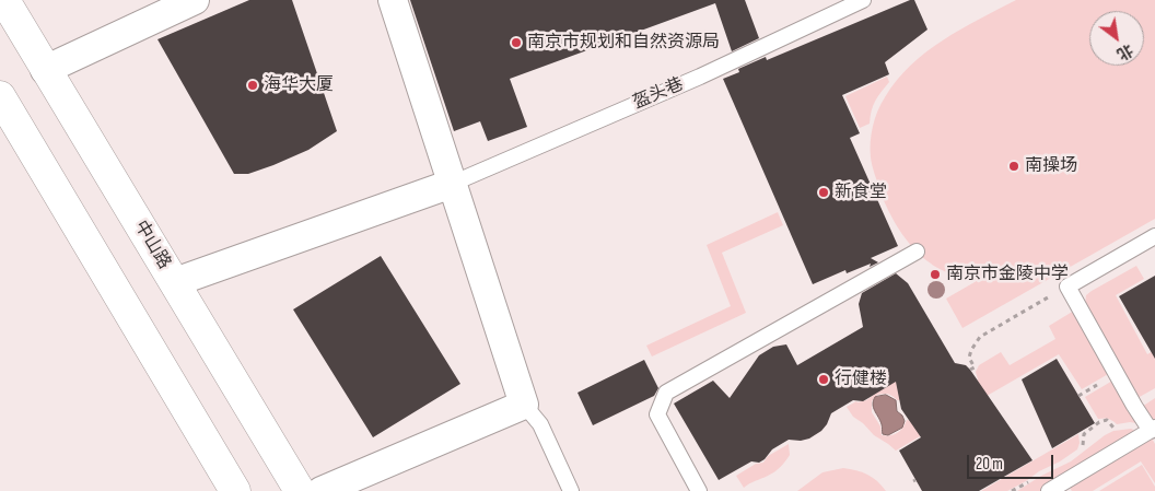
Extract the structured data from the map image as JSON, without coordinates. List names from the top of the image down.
{
  "streets": {
    "main road": ["中山路"],
    "lane": ["盔头巷"]
  },
  "places": [
    "南京市规划和自然资源局",
    "海华大厦",
    "南操场",
    "新食堂",
    "南京市金陵中学",
    "行健楼"
  ],
  "scale_bar": "20 m",
  "north": "bottom right"
}
